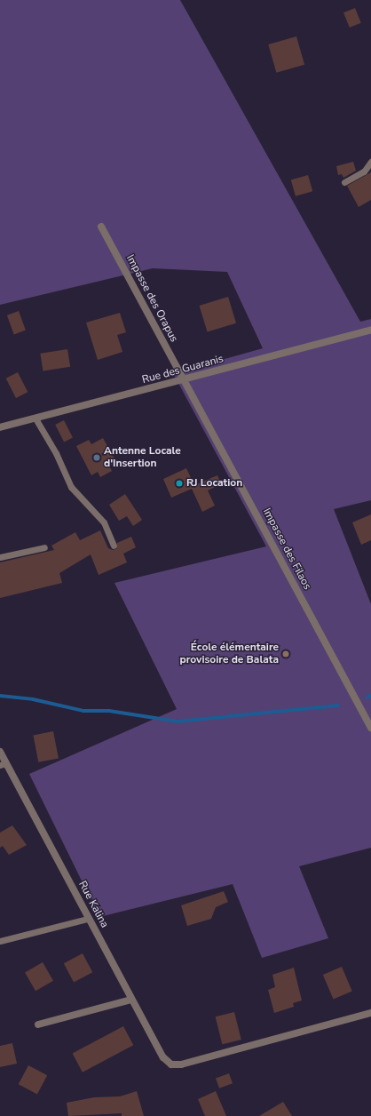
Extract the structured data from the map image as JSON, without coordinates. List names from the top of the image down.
{
  "streets": {
    "street": [
      "Impasse des Orapus",
      "Rue des Guaranis",
      "Impasse des Filaos",
      "Rue Kalina"
    ]
  },
  "crossings": [
    ["Impasse des Orapus", "Rue des Guaranis"],
    ["Impasse des Orapus", "Impasse des Filaos"],
    ["Rue des Guaranis", "Impasse des Filaos"]
  ],
  "places": ["Antenne Locale d'Insertion", "RJ Location", "École élémentaire provisoire de Balata"]
}
